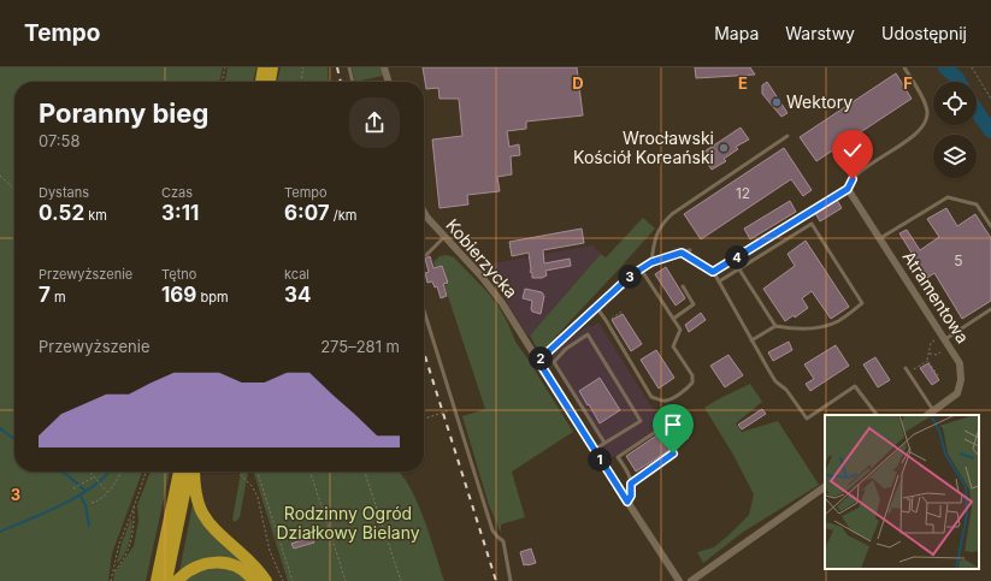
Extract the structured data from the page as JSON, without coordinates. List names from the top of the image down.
{
  "streets": {
    "street": ["Kobierzycka", "Atramentowa"]
  },
  "parks": ["Rodzinny Ogród Działkowy Bielany"],
  "places": ["Wektory", "Wrocławski Kościół Koreański"],
  "house_numbers": ["12", "5"],
  "page": {
    "header": "Tempo",
    "nav": ["Mapa", "Warstwy", "Udostępnij"],
    "heading": ["Poranny bieg", "07:58"],
    "stats": [
      ["Dystans", "0.52 km"],
      ["Czas", "3:11"],
      ["Tempo", "6:07 /km"],
      ["Przewyższenie", "7 m"],
      ["Tętno", "169 bpm"],
      ["kcal", "34"]
    ],
    "pins": [
      "4",
      "3",
      "2",
      "1"
    ],
    "chart": ["Przewyższenie", "275–281 m"]
  },
  "grid": {
    "columns": ["D", "E", "F"],
    "rows": ["3"]
  }
}
